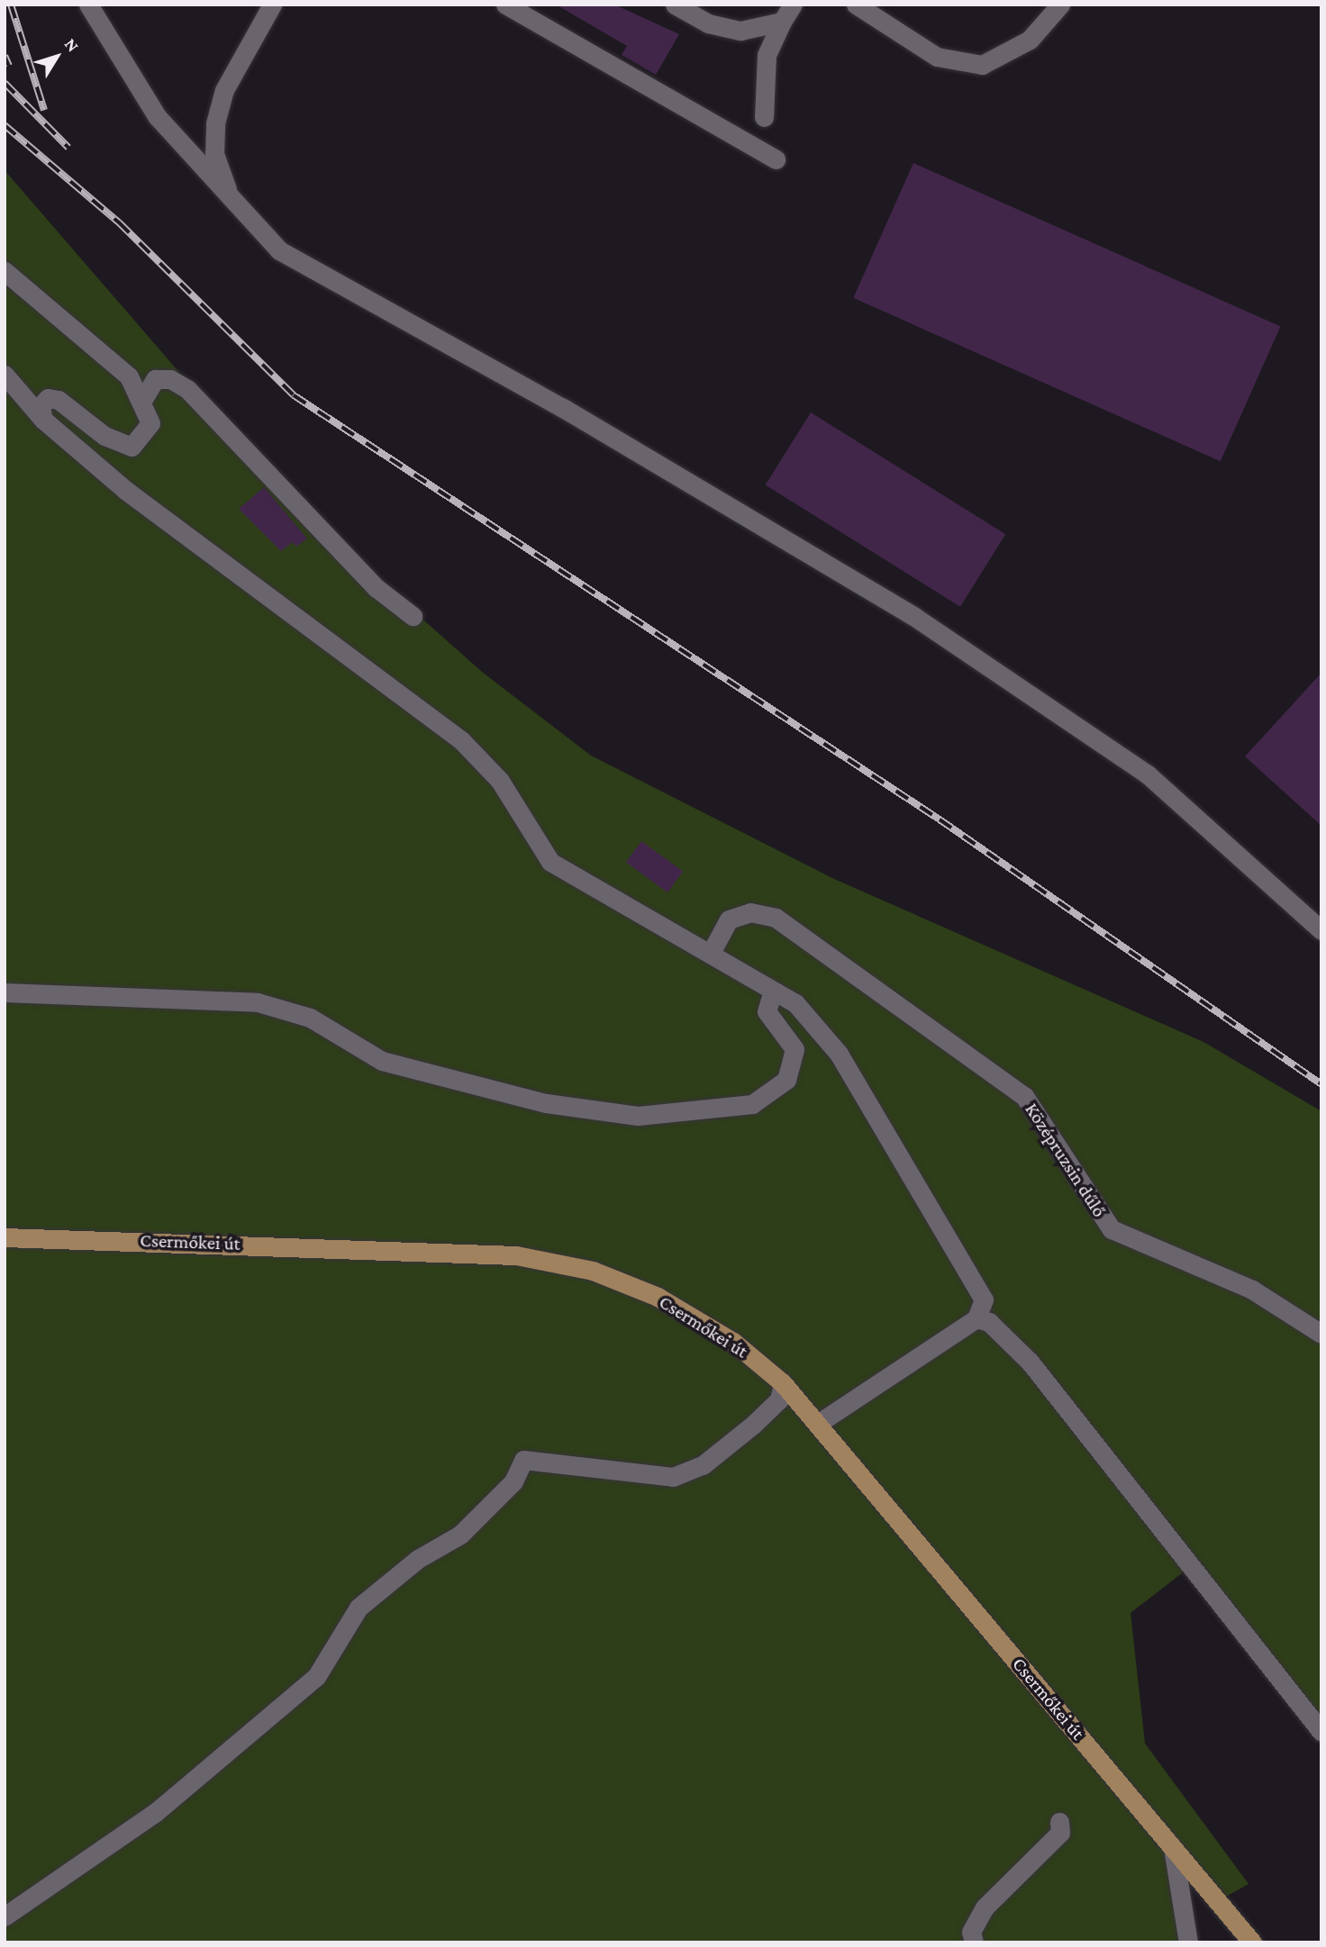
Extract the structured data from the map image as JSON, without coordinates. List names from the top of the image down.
{
  "streets": {
    "main road": ["Csermőkei út"],
    "street": ["Középruzsin dűlő"]
  },
  "north": "top right"
}
